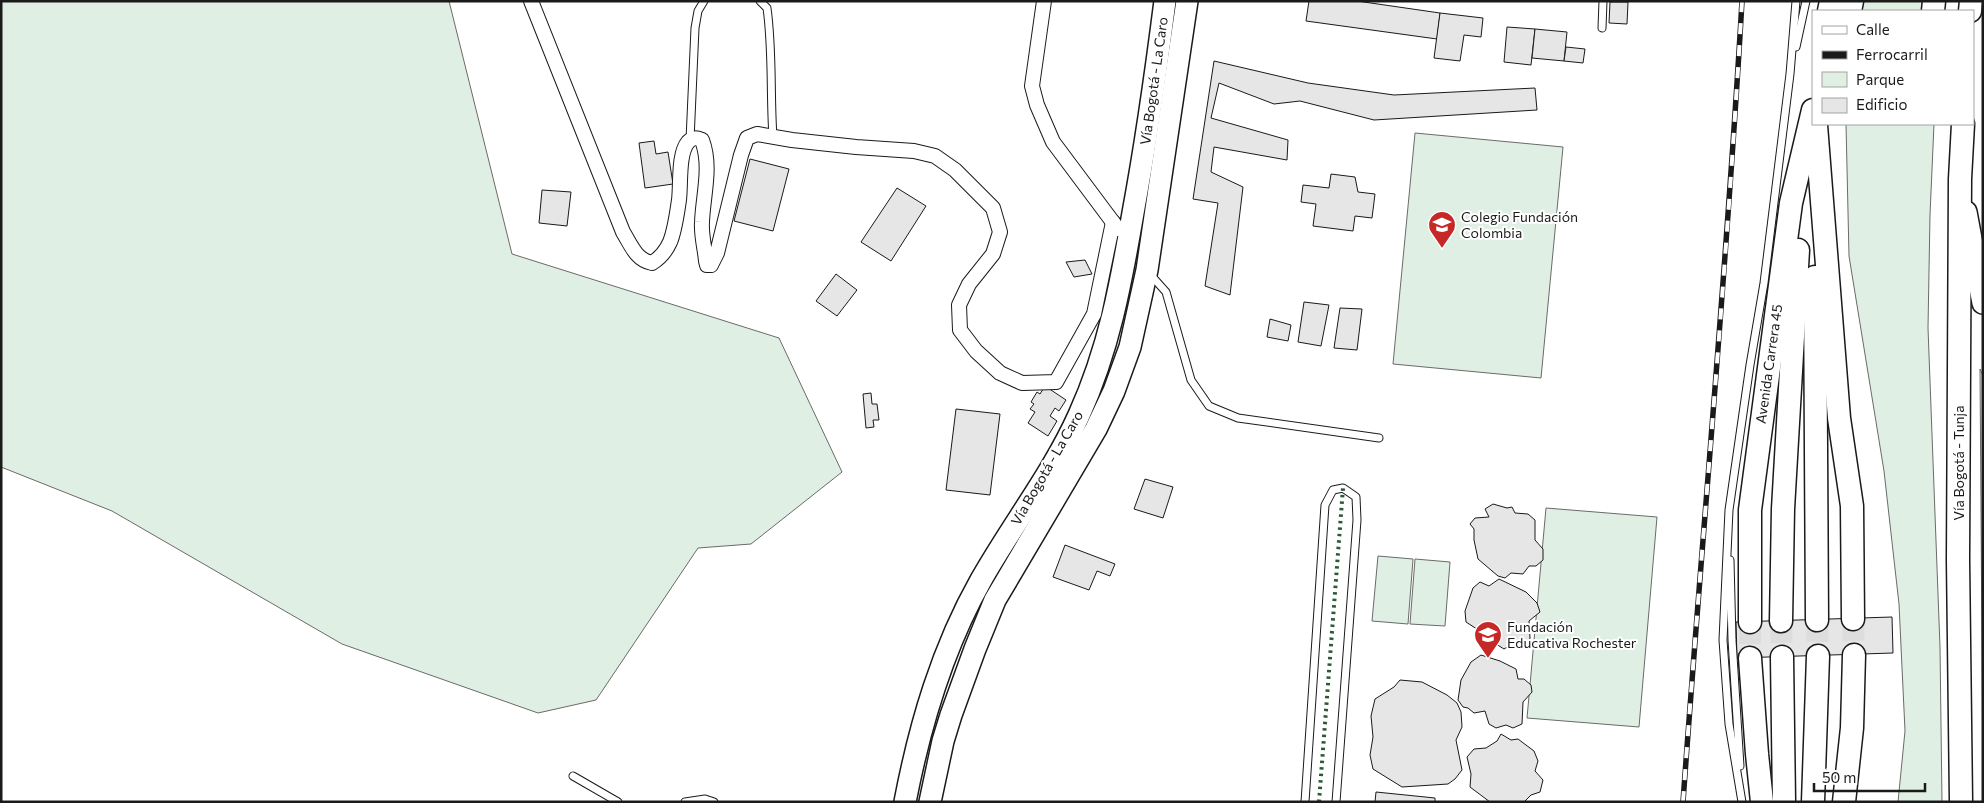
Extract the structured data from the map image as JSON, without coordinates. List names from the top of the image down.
{
  "streets": {
    "highway": ["Avenida Carrera 45", "Vía Bogotá - Tunja"],
    "main road": ["Vía Bogotá - La Caro"]
  },
  "places": {
    "school or university": ["Colegio Fundación Colombia", "Fundación Educativa Rochester"]
  },
  "legend": [
    "Calle",
    "Ferrocarril",
    "Parque",
    "Edificio"
  ],
  "scale_bar": "50 m"
}
